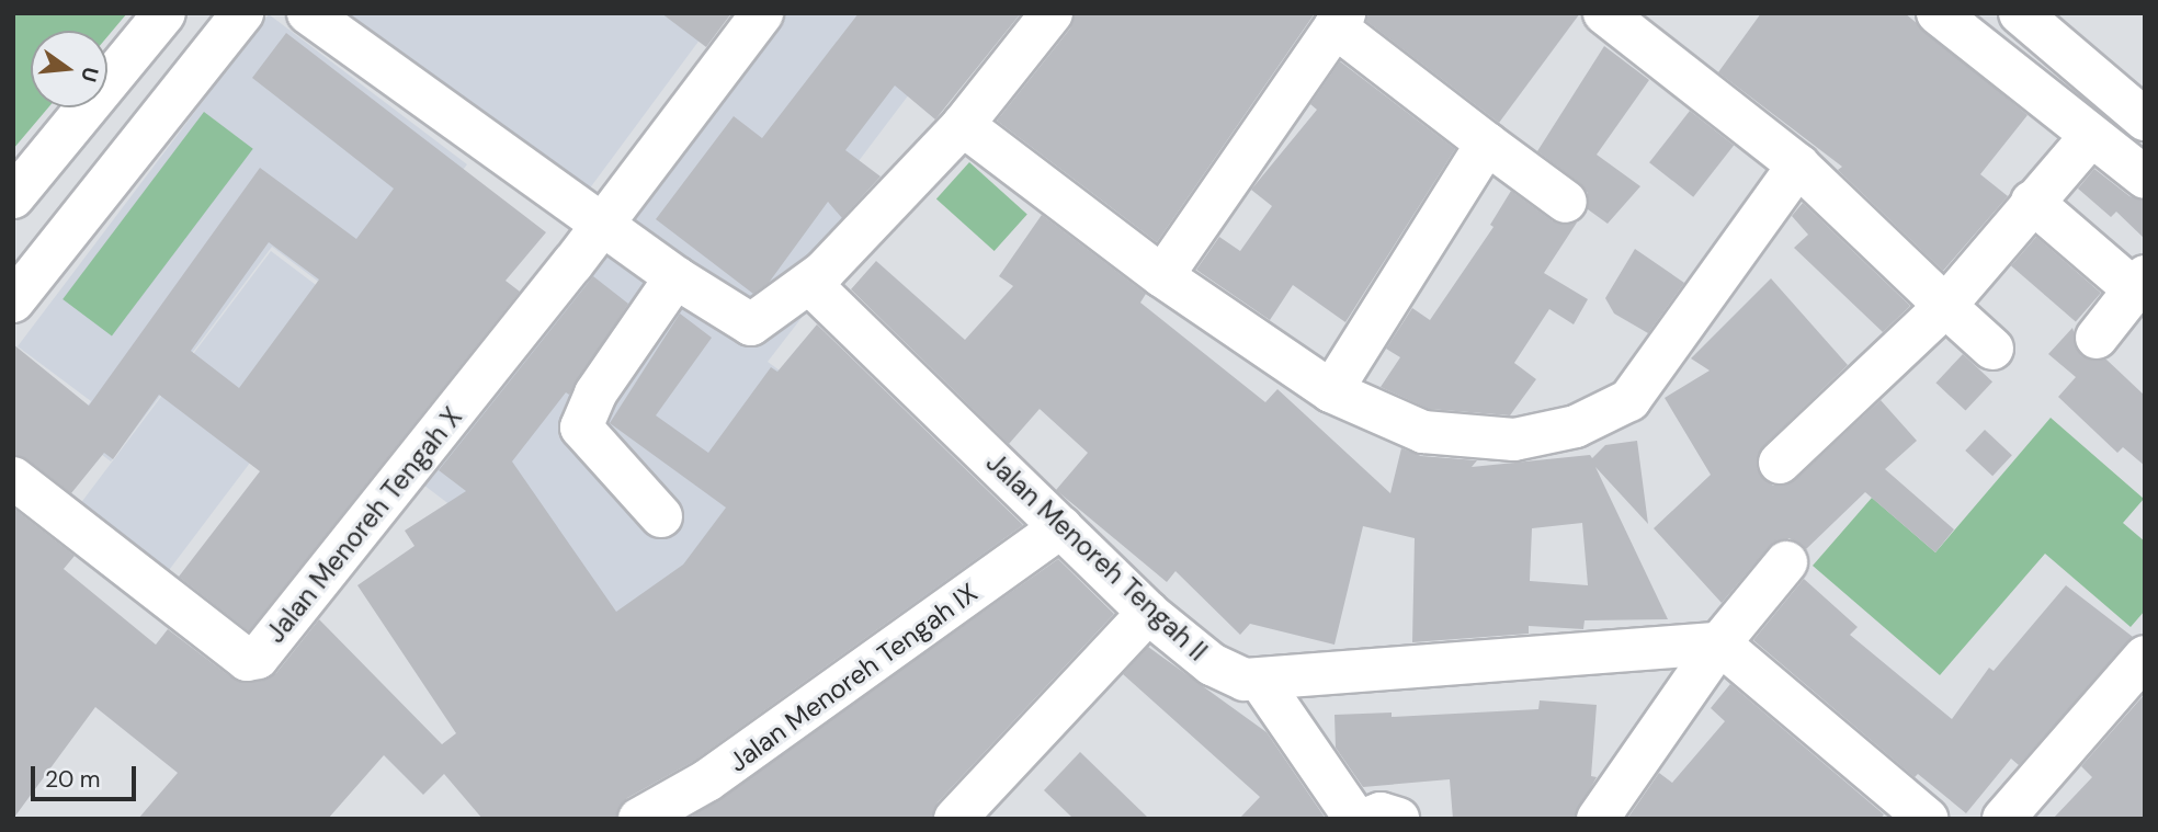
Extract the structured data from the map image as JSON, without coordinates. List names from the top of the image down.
{
  "streets": {
    "street": ["Jalan Menoreh Tengah X", "Jalan Menoreh Tengah II", "Jalan Menoreh Tengah IX"]
  },
  "crossings": [
    ["Jalan Menoreh Tengah II", "Jalan Menoreh Tengah IX"]
  ],
  "scale_bar": "20 m",
  "north": "right"
}
